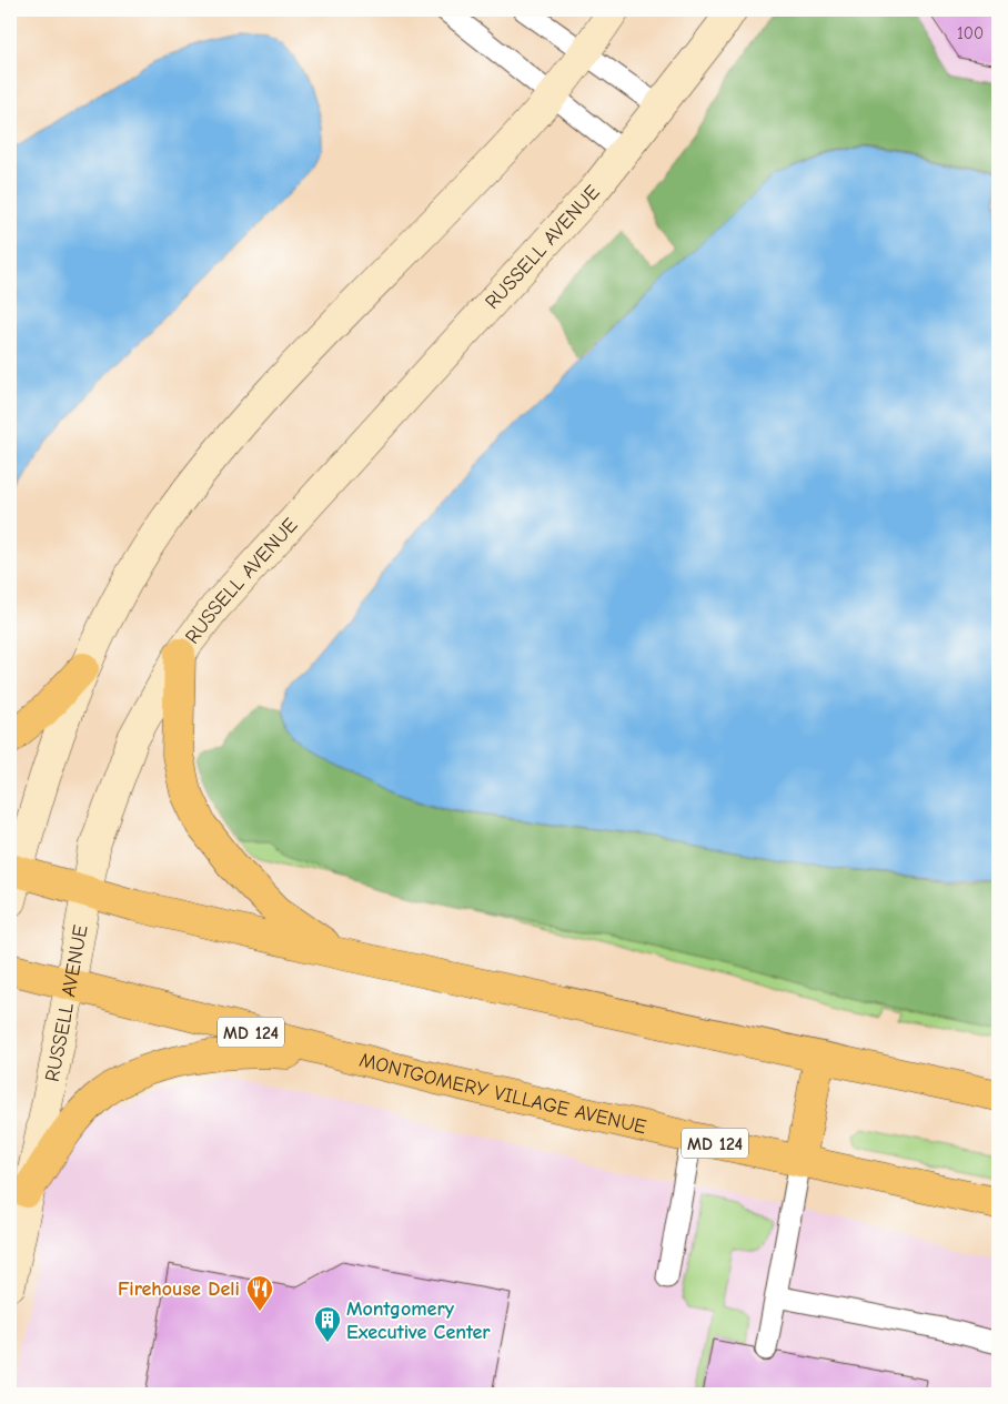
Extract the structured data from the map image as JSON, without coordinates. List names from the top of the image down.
{
  "streets": {
    "main road": ["MD 124", "MONTGOMERY VILLAGE AVENUE"],
    "street": ["RUSSELL AVENUE"]
  },
  "crossings": [
    ["RUSSELL AVENUE", "MONTGOMERY VILLAGE AVENUE"]
  ],
  "places": {
    "restaurant": ["Firehouse Deli"],
    "building": ["Montgomery Executive Center"]
  },
  "house_numbers": ["100"]
}
